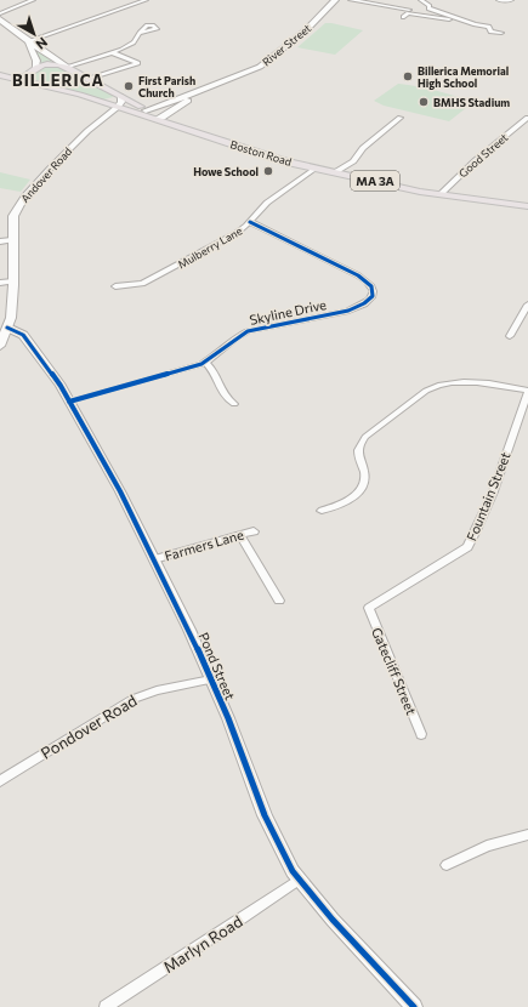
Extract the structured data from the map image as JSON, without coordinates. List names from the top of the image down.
{
  "streets": {
    "main road": [
      "River Street",
      "Boston Road",
      "Andover Road",
      "MA 3A"
    ],
    "street": [
      "Good Street",
      "Mulberry Lane",
      "Skyline Drive",
      "Fountain Street",
      "Farmers Lane",
      "Pond Street",
      "Gatecliff Street",
      "Pondover Road",
      "Marlyn Road"
    ]
  },
  "crossings": [
    ["River Street", "Boston Road"],
    ["River Street", "MA 3A"],
    ["Boston Road", "Good Street"],
    ["Boston Road", "Andover Road"],
    ["Boston Road", "MA 3A"],
    ["Boston Road", "Mulberry Lane"],
    ["Andover Road", "Pond Street"],
    ["Mulberry Lane", "Skyline Drive"],
    ["Skyline Drive", "Pond Street"],
    ["Fountain Street", "Gatecliff Street"],
    ["Farmers Lane", "Pond Street"],
    ["Pond Street", "Pondover Road"],
    ["Pond Street", "Marlyn Road"]
  ],
  "districts": ["BILLERICA"],
  "places": [
    "Billerica Memorial High School",
    "First Parish Church",
    "BMHS Stadium",
    "Howe School"
  ],
  "north": "bottom right"
}
